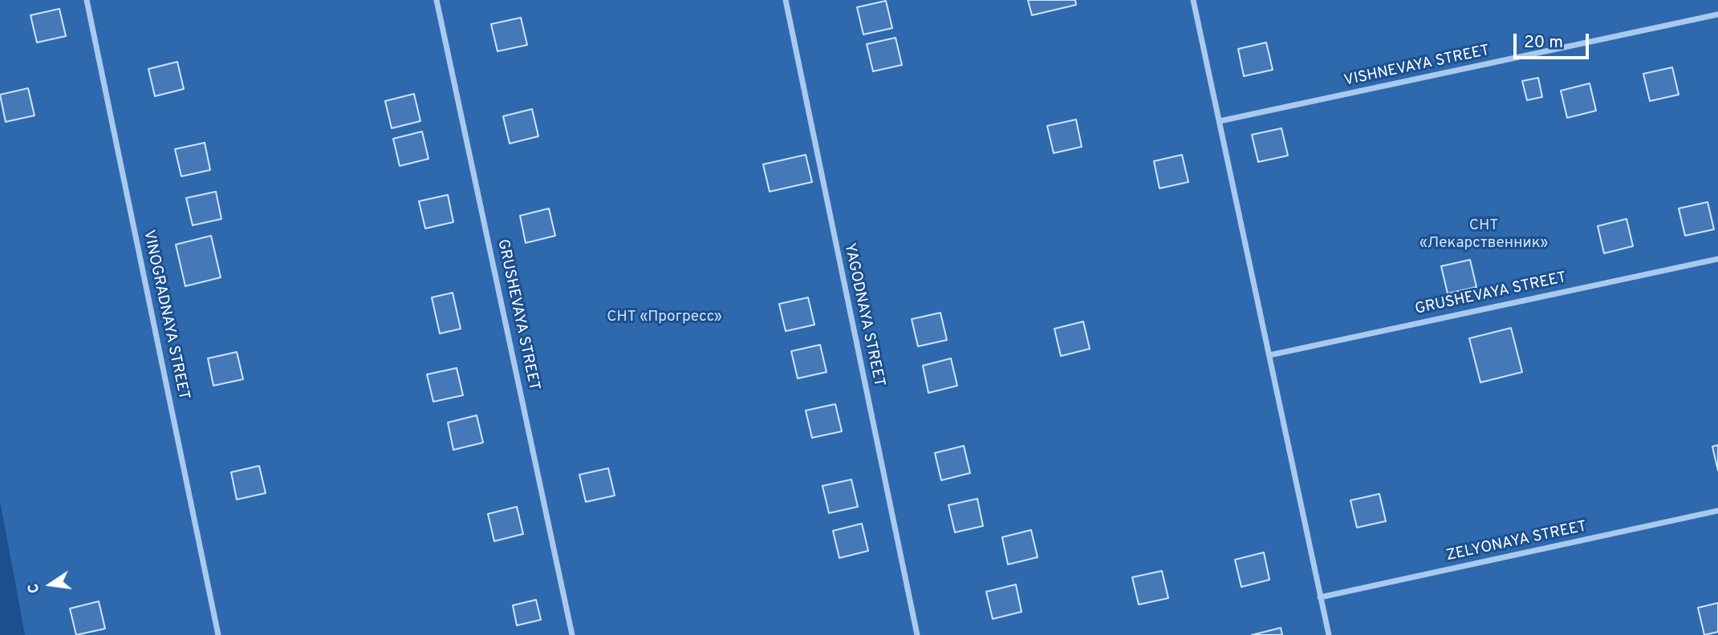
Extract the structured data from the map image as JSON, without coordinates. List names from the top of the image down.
{
  "streets": {
    "street": [
      "VISHNEVAYA STREET",
      "GRUSHEVAYA STREET",
      "VINOGRADNAYA STREET",
      "YAGODNAYA STREET",
      "ZELYONAYA STREET"
    ]
  },
  "parks": ["СНТ «Лекарственник»", "СНТ «Прогресс»"],
  "scale_bar": "20 m",
  "north": "left"
}
